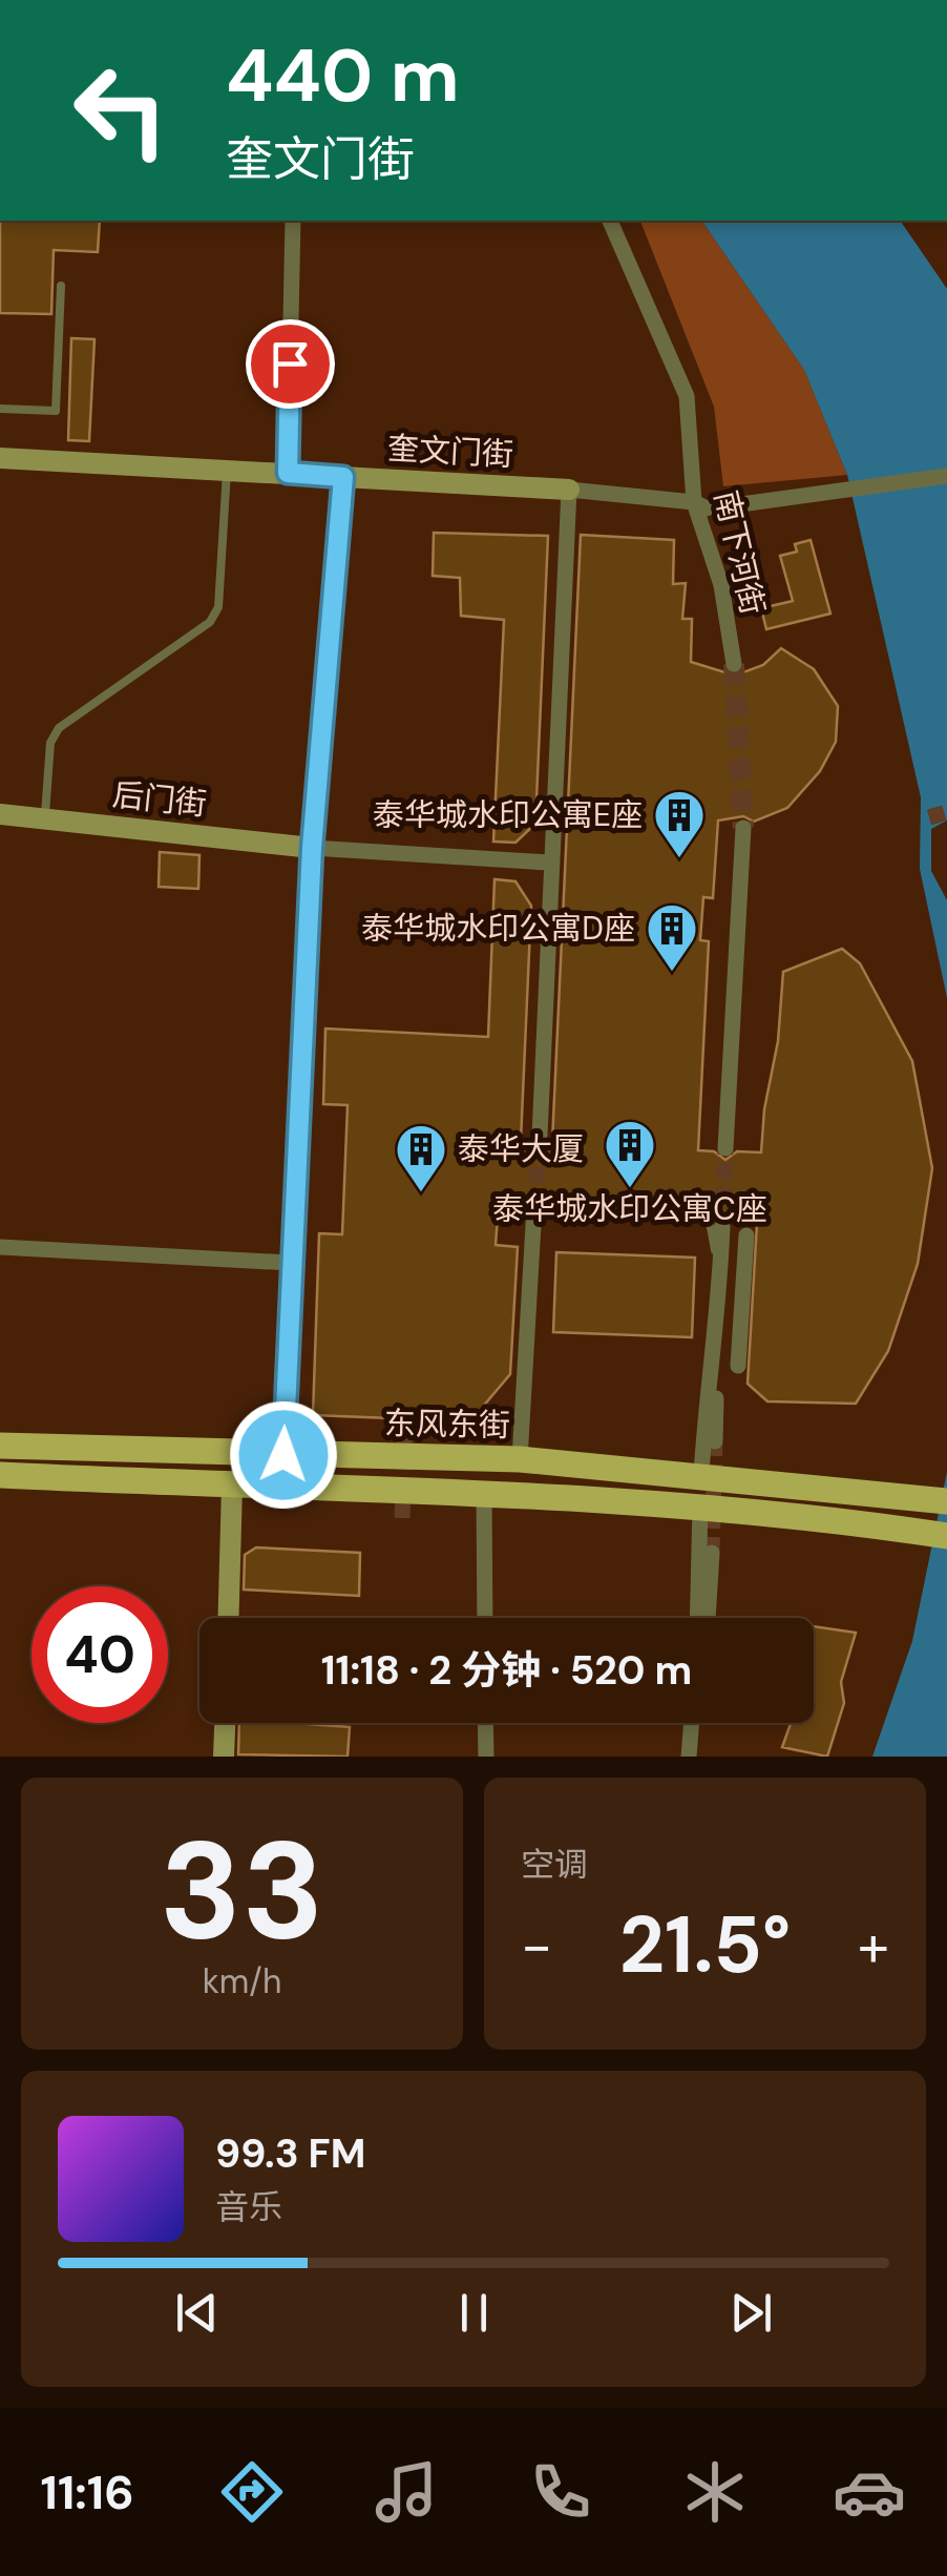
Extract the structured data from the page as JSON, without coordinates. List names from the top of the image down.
{
  "streets": {
    "main road": ["东风东街"],
    "street": ["奎文门街", "南下河街", "后门街"]
  },
  "crossings": [
    ["奎文门街", "南下河街"]
  ],
  "places": {
    "building": [
      "泰华城水印公寓E座",
      "泰华城水印公寓D座",
      "泰华城水印公寓C座",
      "泰华大厦"
    ]
  },
  "page": {
    "turn": ["440 m", "奎文门街"],
    "limit": "40",
    "trip": "11:18 · 2 分钟 · 520 m",
    "tile": [
      ["33", "km/h"],
      "空调"
    ],
    "heat": ["−", "21.5°", "+"],
    "song": ["99.3 FM", "音乐"],
    "tabs": "11:16"
  }
}
